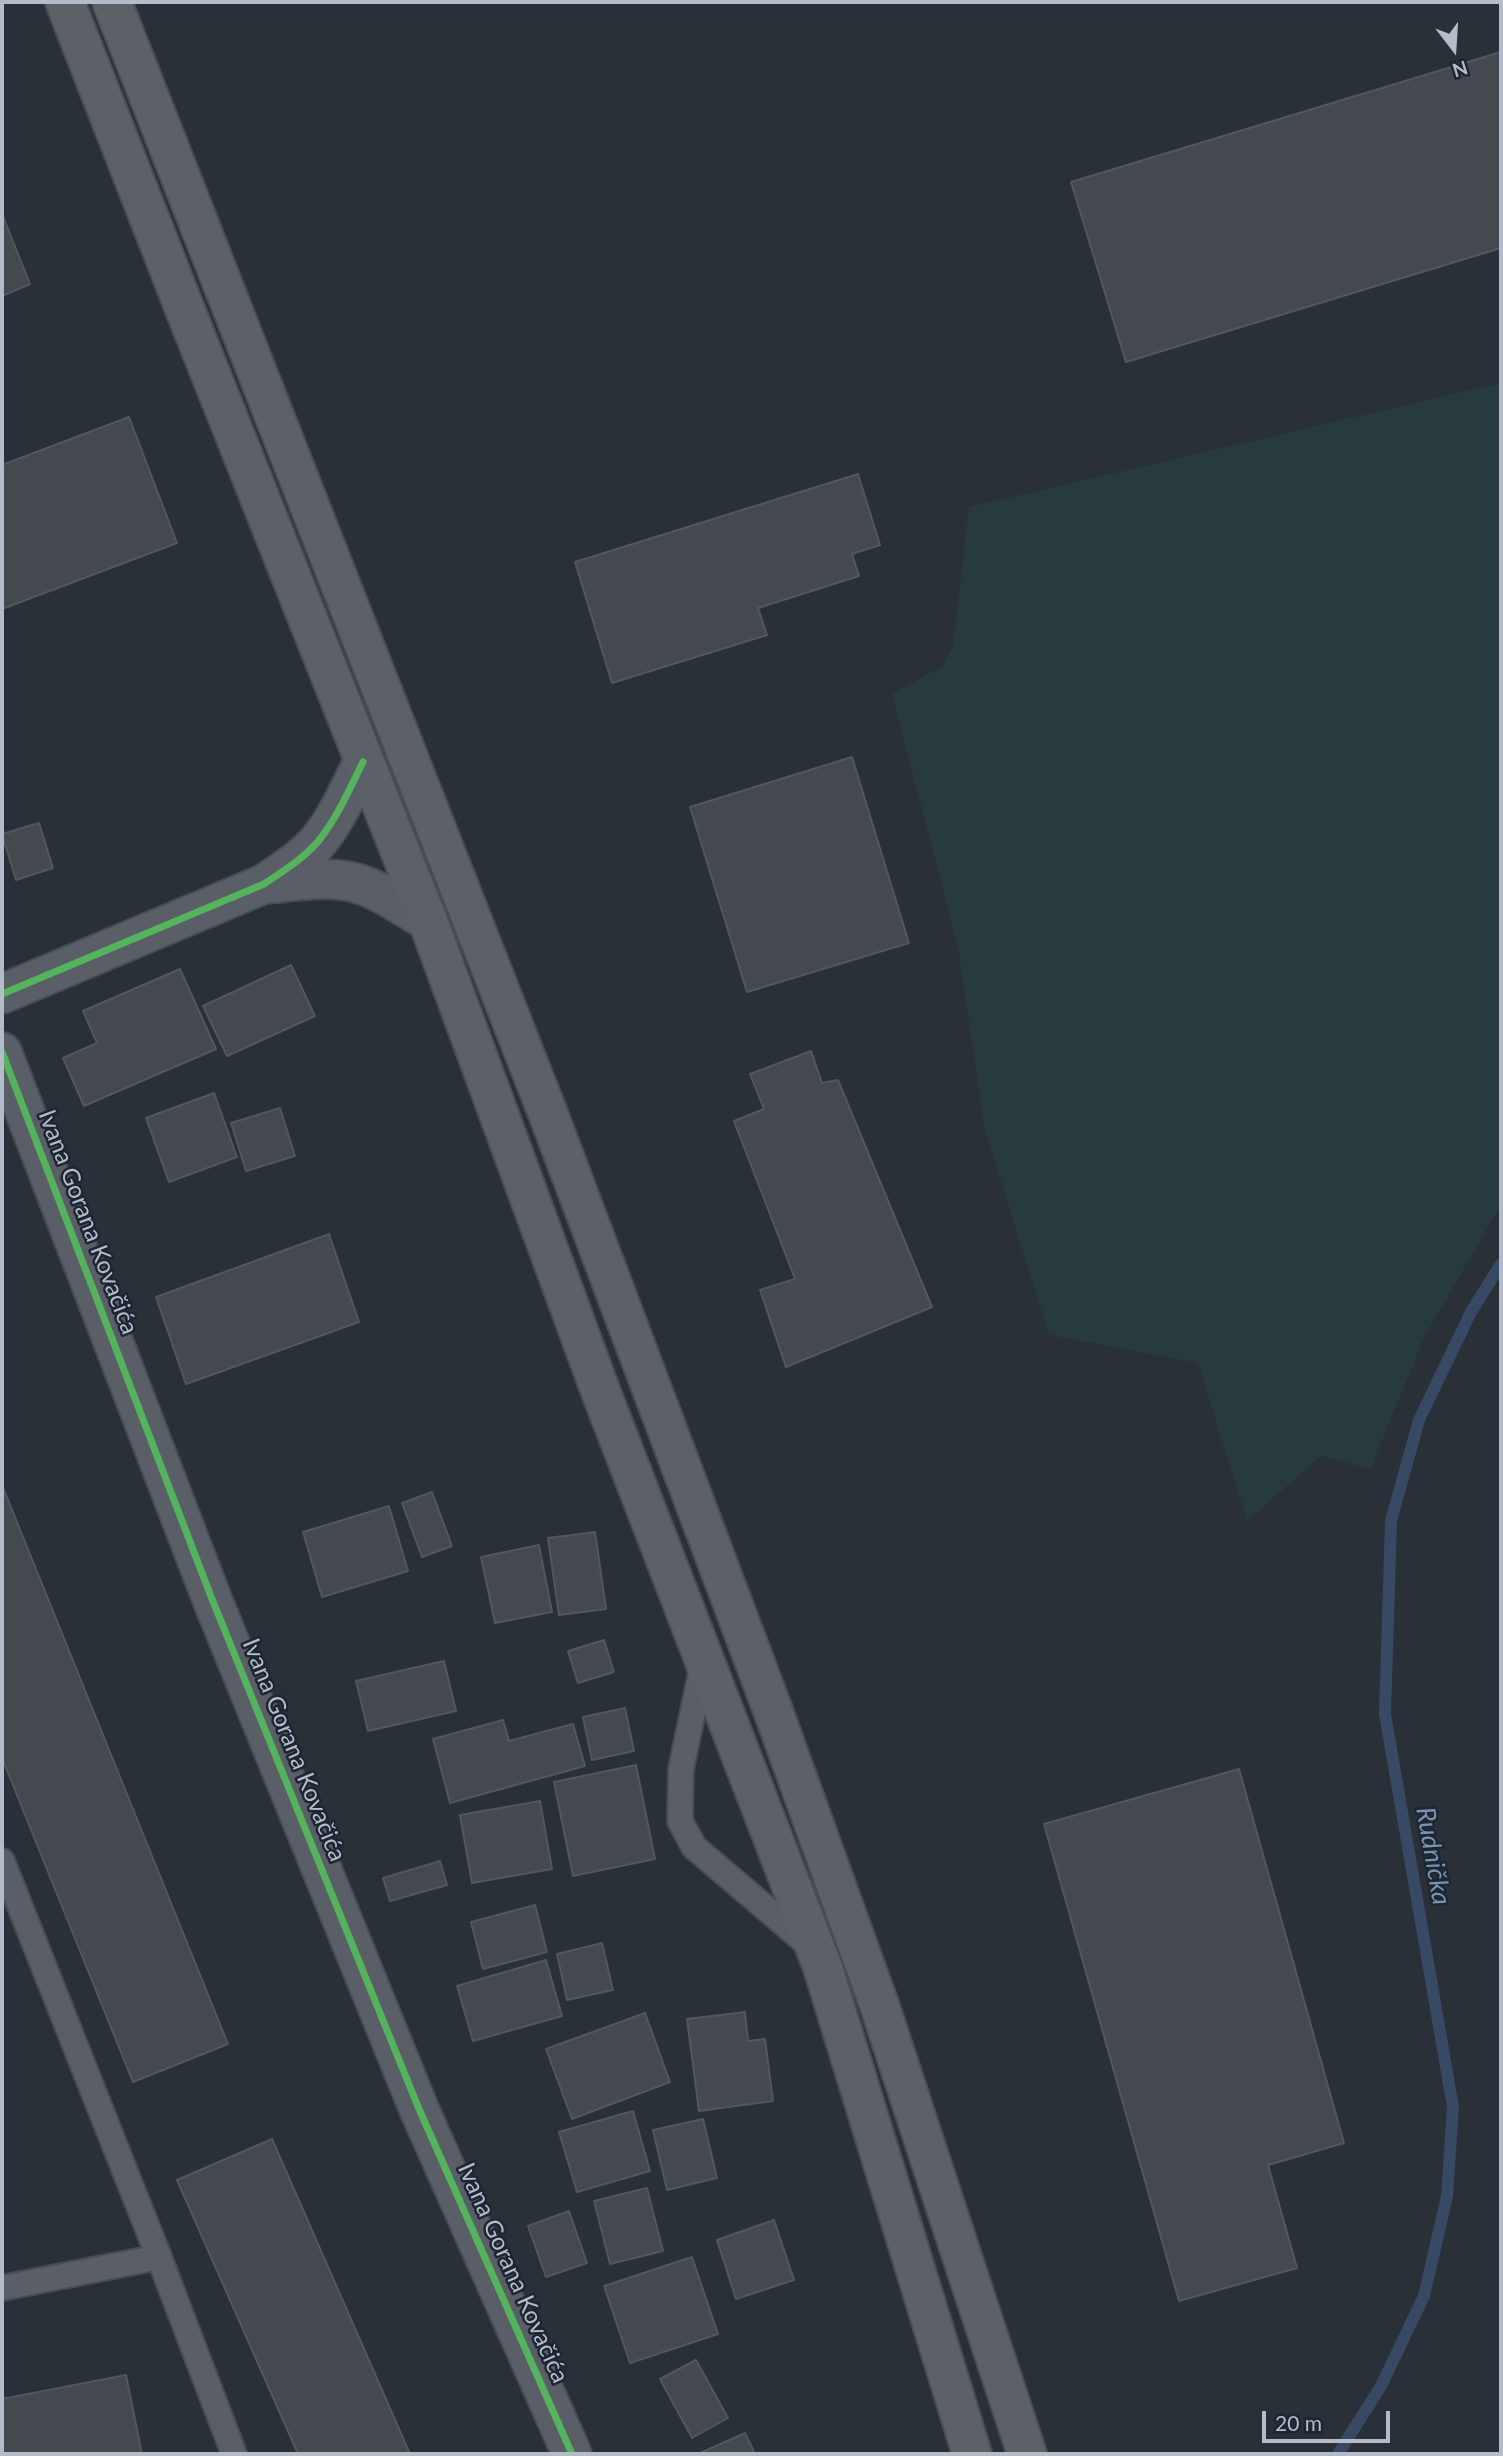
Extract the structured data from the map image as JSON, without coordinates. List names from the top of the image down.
{
  "streets": {
    "street": ["Ivana Gorana Kovačića"]
  },
  "water": ["Rudnička"],
  "scale_bar": "20 m",
  "north": "bottom"
}
